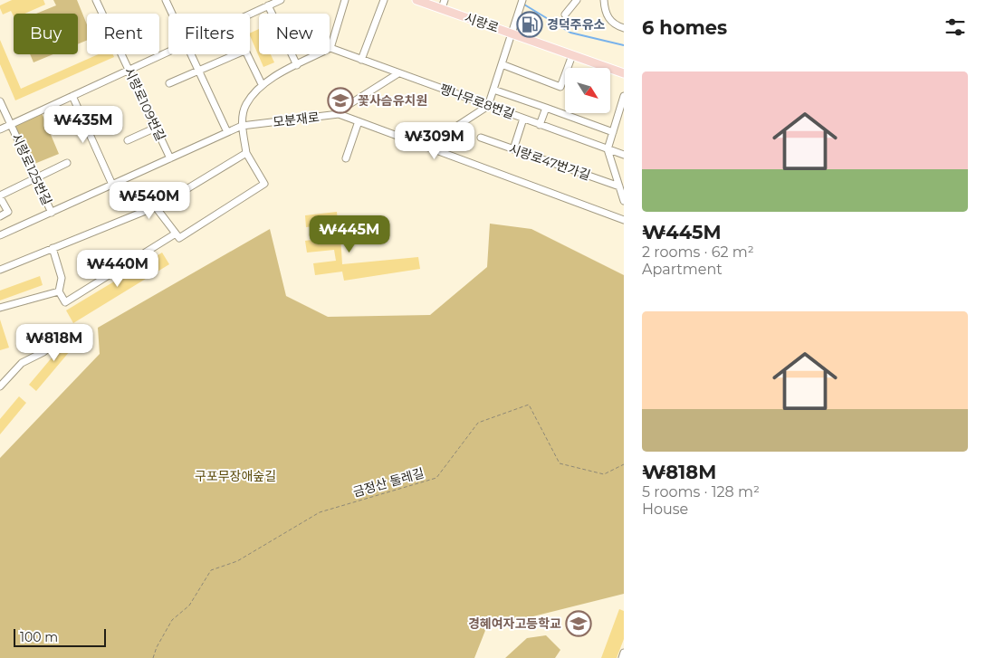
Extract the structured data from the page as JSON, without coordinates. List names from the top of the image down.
{
  "streets": {
    "main road": ["시랑로"],
    "street": [
      "팽나무로8번길",
      "시랑로109번길",
      "모분재로",
      "시랑로47번가길",
      "시랑로125번길"
    ],
    "path": ["금정산 둘레길"]
  },
  "crossings": [
    ["시랑로109번길", "모분재로"],
    ["모분재로", "시랑로125번길"]
  ],
  "parks": ["구포무장애숲길"],
  "places": {
    "fuel station": ["경덕주유소"],
    "school or university": ["꽃사슴유치원", "경혜여자고등학교"]
  },
  "scale_bar": "100 m",
  "north": "bottom right",
  "page": {
    "heading": "6 homes",
    "chip": [
      "Buy",
      "Rent",
      "Filters",
      "New"
    ],
    "list": [
      {
        "name": "₩445M",
        "note": "2 rooms · 62 m² · Apartment"
      },
      {
        "name": "₩818M",
        "note": "5 rooms · 128 m² · House"
      }
    ],
    "price": [
      "₩435M",
      "₩309M",
      "₩540M",
      "₩445M",
      "₩440M",
      "₩818M"
    ],
    "scale": "100 m"
  }
}
